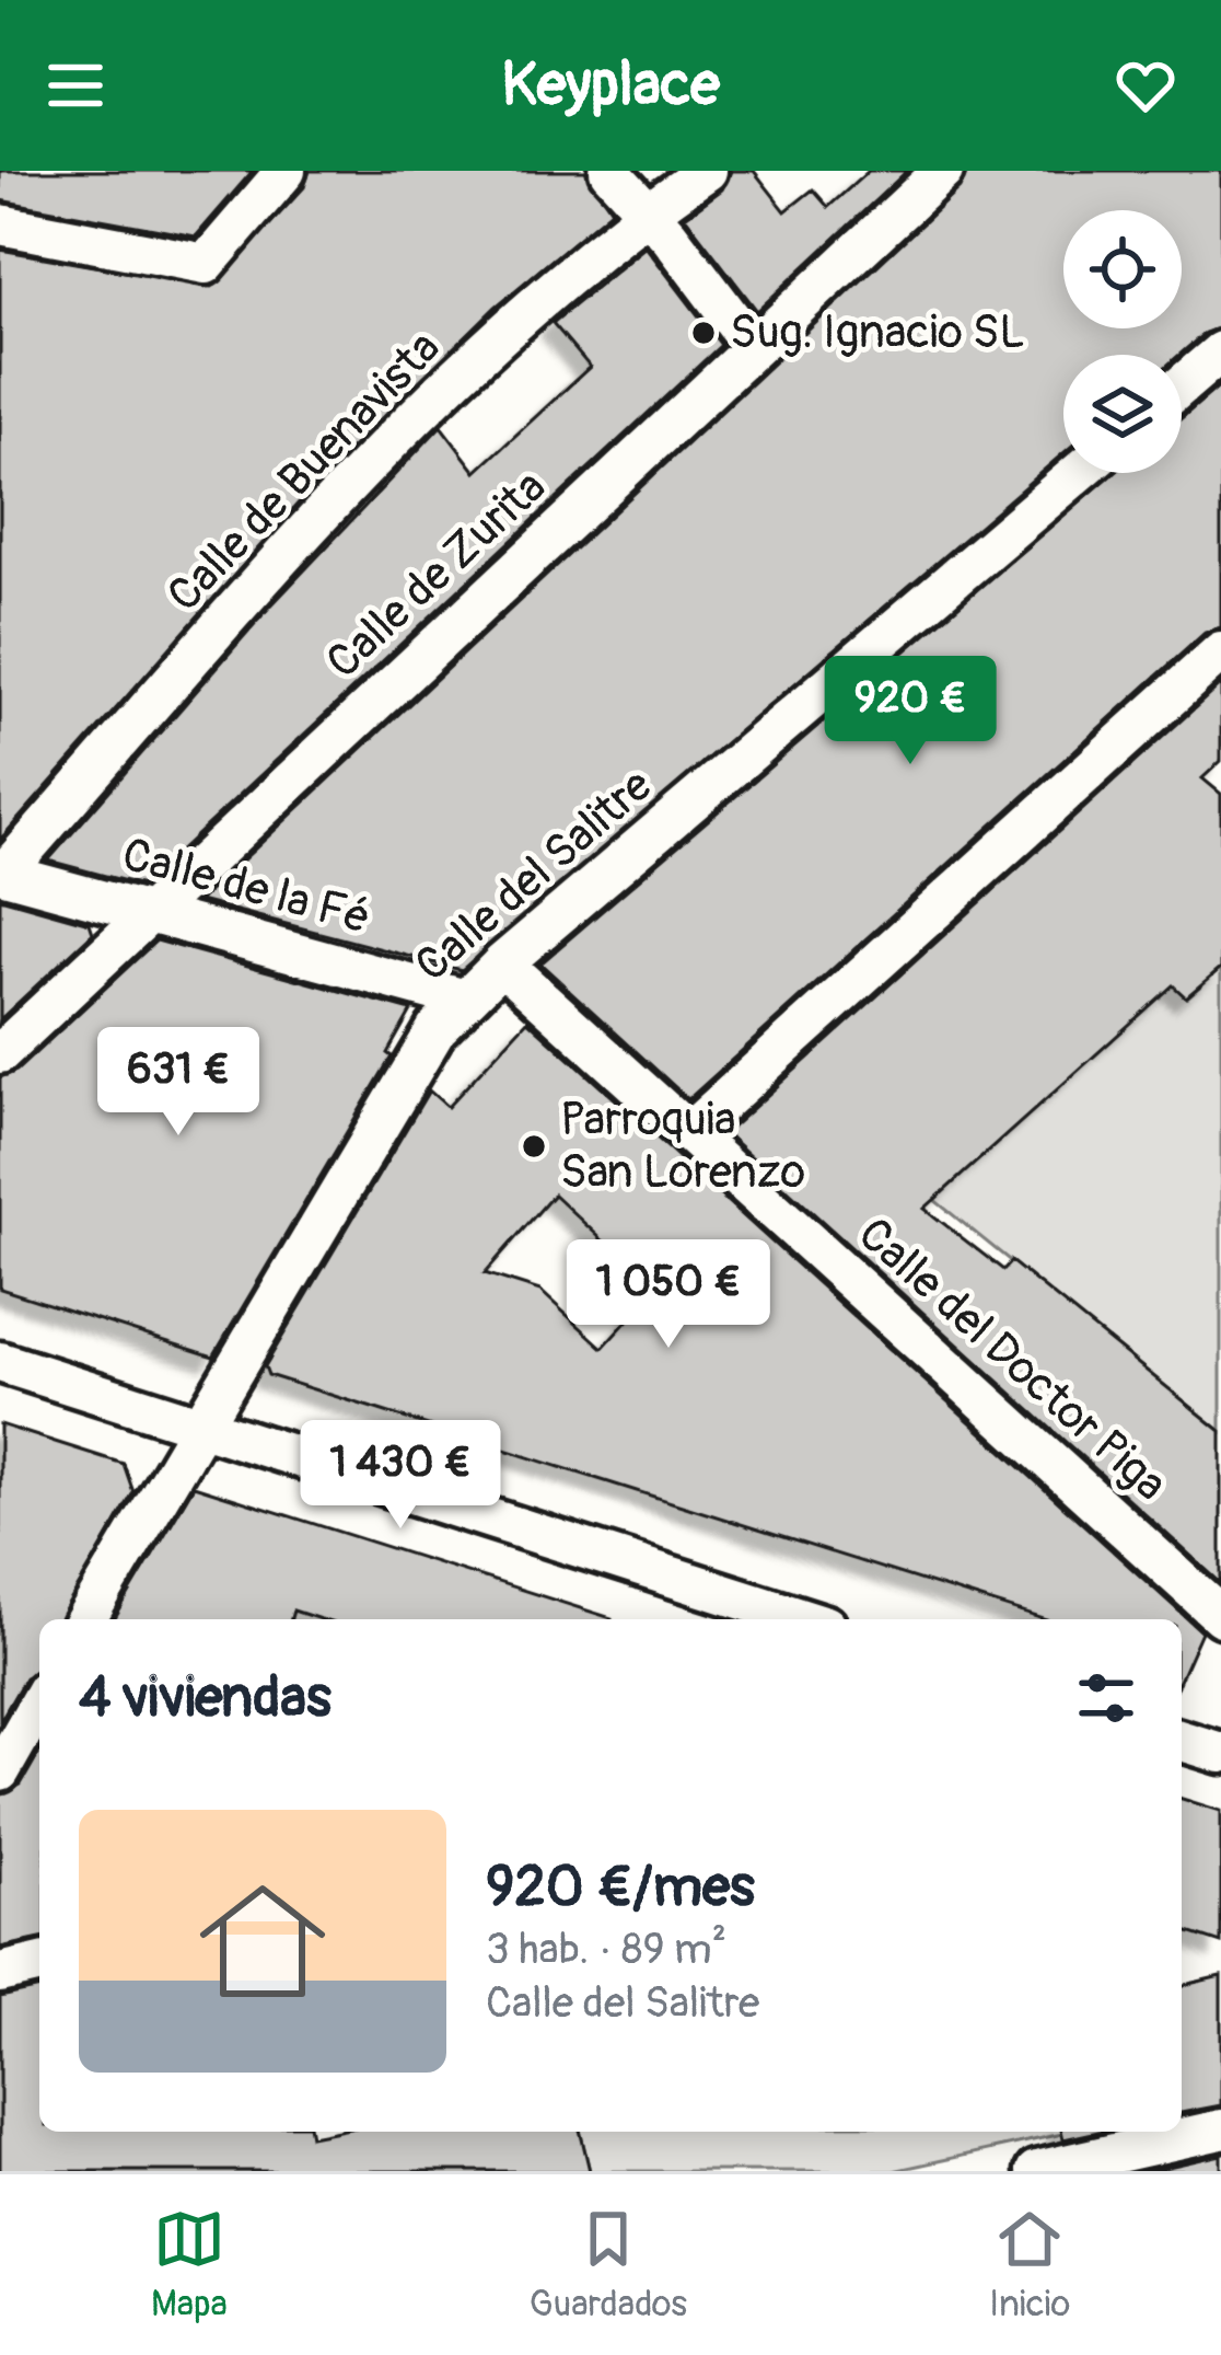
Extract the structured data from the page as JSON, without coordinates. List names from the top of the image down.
{
  "streets": {
    "street": [
      "Calle de Buenavista",
      "Calle de Zurita",
      "Calle del Salitre",
      "Calle de la Fé",
      "Calle del Doctor Piga"
    ]
  },
  "crossings": [
    ["Calle de Buenavista", "Calle de la Fé"],
    ["Calle de Zurita", "Calle de la Fé"],
    ["Calle del Salitre", "Calle de la Fé"],
    ["Calle del Salitre", "Calle del Doctor Piga"]
  ],
  "places": ["Sug. Ignacio SL", "Parroquia San Lorenzo"],
  "page": {
    "header": "Keyplace",
    "price": [
      "920 €",
      "631 €",
      "1 050 €",
      "1 430 €"
    ],
    "heading": "4 viviendas",
    "list": [
      {
        "name": "920 €/mes",
        "note": "3 hab. · 89 m² · Calle del Salitre"
      }
    ],
    "tabs": ["Mapa", "Guardados", "Inicio"]
  }
}
